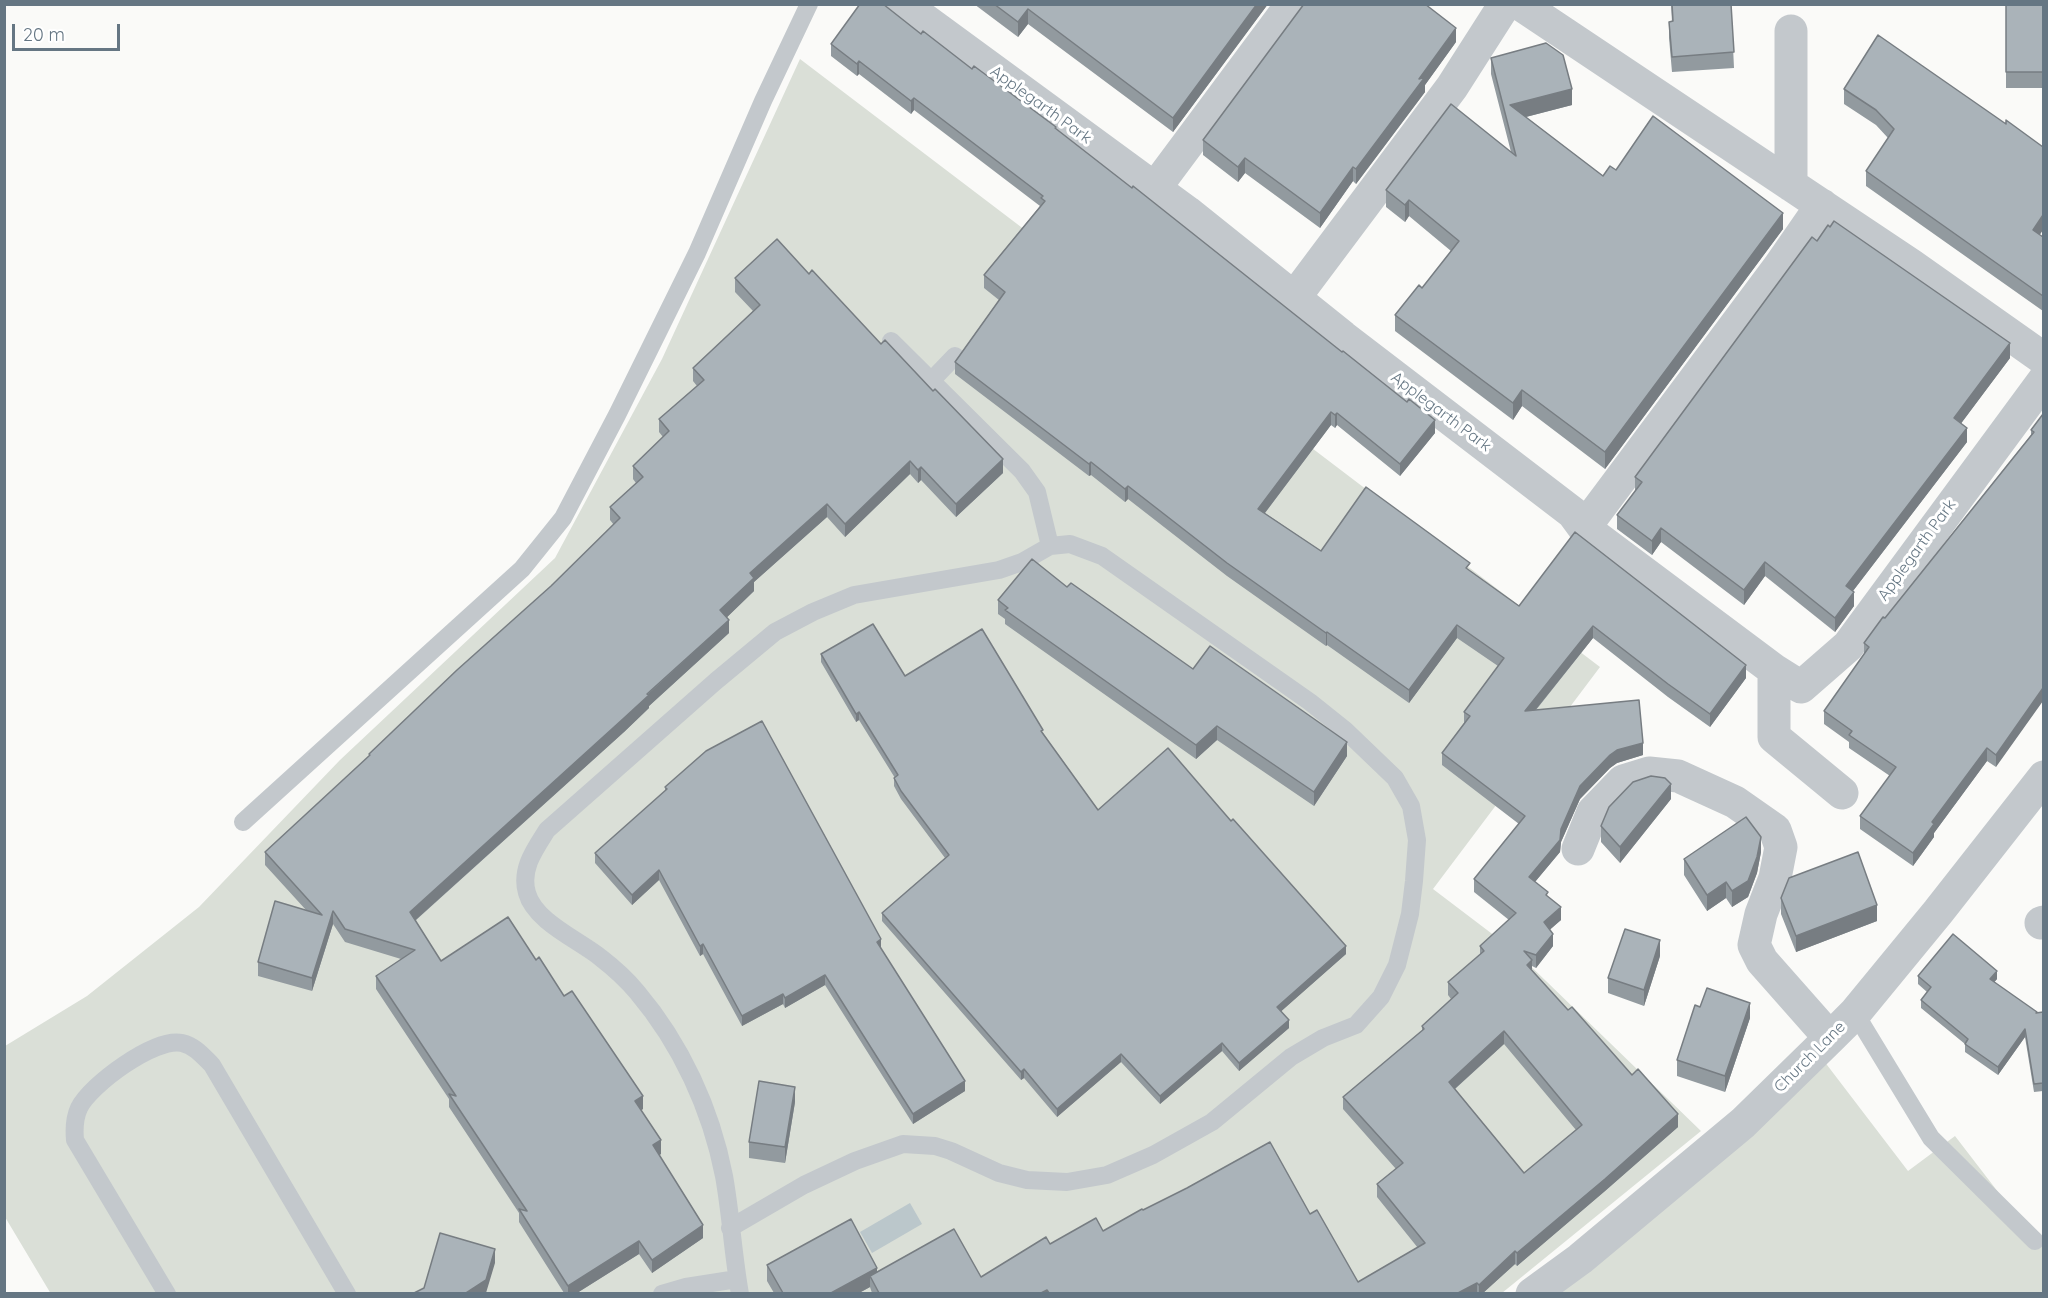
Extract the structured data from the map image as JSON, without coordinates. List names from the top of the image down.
{
  "streets": {
    "street": ["Applegarth Park", "Church Lane"]
  },
  "scale_bar": "20 m"
}
